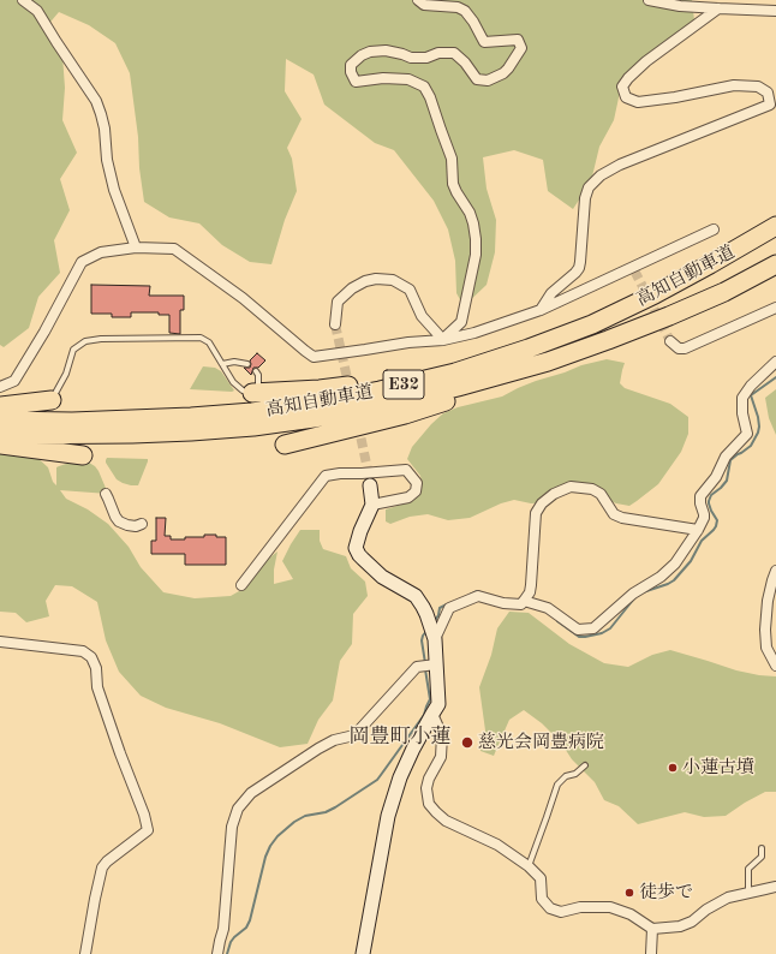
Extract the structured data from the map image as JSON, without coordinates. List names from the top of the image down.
{
  "streets": {
    "highway": ["高知自動車道", "E32"]
  },
  "districts": ["岡豊町小蓮"],
  "places": ["慈光会岡豊病院", "小蓮古墳", "徒歩で"]
}
